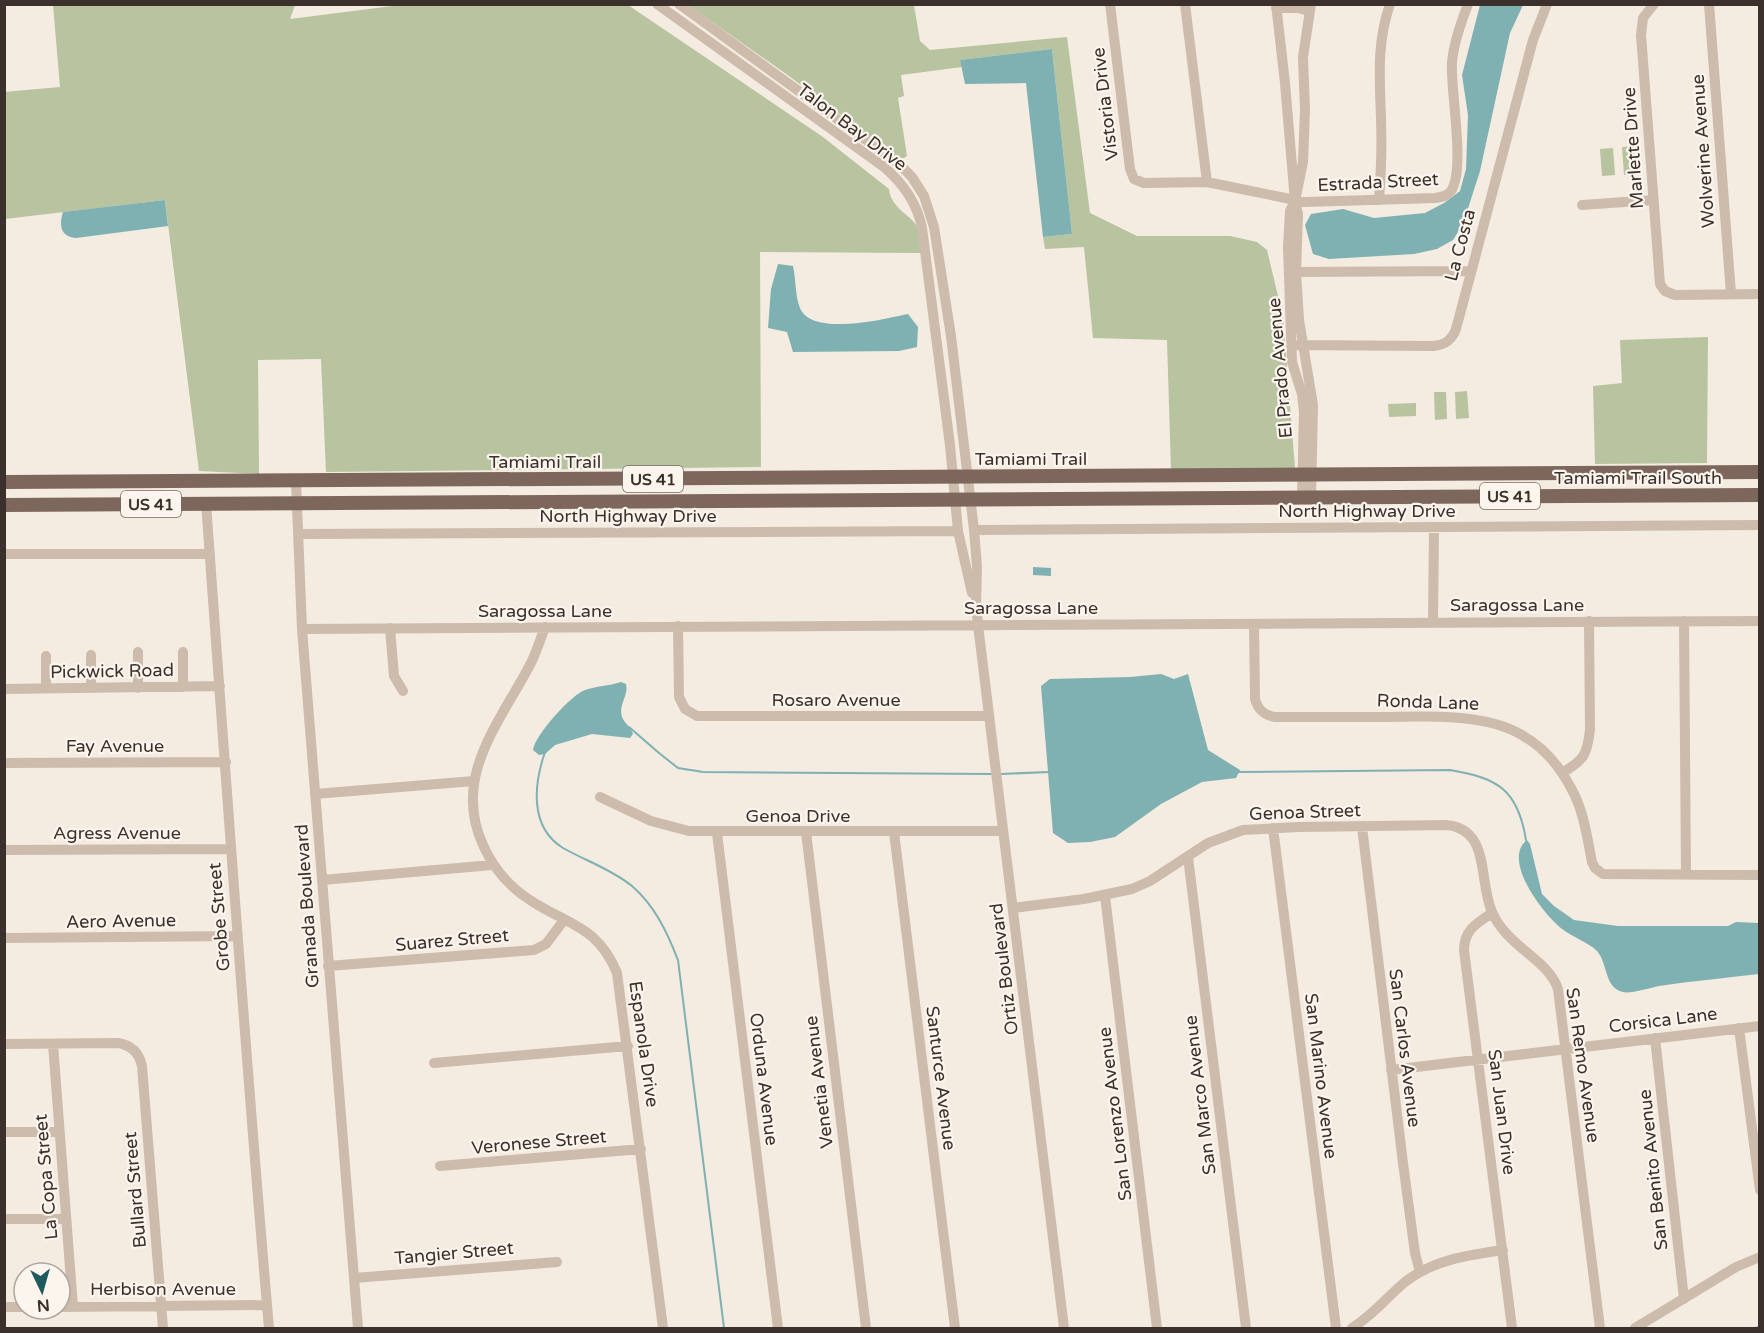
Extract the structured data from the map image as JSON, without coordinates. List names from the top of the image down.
{
  "streets": {
    "main road": ["Tamiami Trail", "Tamiami Trail South", "US 41"],
    "street": [
      "Vistoria Drive",
      "Talon Bay Drive",
      "Marlette Drive",
      "Wolverine Avenue",
      "Estrada Street",
      "La Costa",
      "El Prado Avenue",
      "North Highway Drive",
      "Saragossa Lane",
      "Pickwick Road",
      "Rosaro Avenue",
      "Ronda Lane",
      "Fay Avenue",
      "Genoa Street",
      "Genoa Drive",
      "Agress Avenue",
      "Granada Boulevard",
      "Grobe Street",
      "Aero Avenue",
      "Suarez Street",
      "Ortiz Boulevard",
      "Corsica Lane",
      "Espanola Drive",
      "San Carlos Avenue",
      "San Remo Avenue",
      "San Marino Avenue",
      "Santurce Avenue",
      "Orduna Avenue",
      "Venetia Avenue",
      "San Marco Avenue",
      "San Juan Drive",
      "San Lorenzo Avenue",
      "Veronese Street",
      "San Benito Avenue",
      "La Copa Street",
      "Bullard Street",
      "Tangier Street",
      "Herbison Avenue"
    ]
  },
  "crossings": [
    ["Vistoria Drive", "Estrada Street"],
    ["Vistoria Drive", "El Prado Avenue"],
    ["Talon Bay Drive", "Tamiami Trail"],
    ["Marlette Drive", "Wolverine Avenue"],
    ["Estrada Street", "El Prado Avenue"],
    ["La Costa", "El Prado Avenue"],
    ["El Prado Avenue", "Tamiami Trail"],
    ["El Prado Avenue", "Tamiami Trail South"],
    ["El Prado Avenue", "US 41"],
    ["Tamiami Trail", "Tamiami Trail South"],
    ["Tamiami Trail", "Granada Boulevard"],
    ["Tamiami Trail South", "US 41"],
    ["US 41", "Granada Boulevard"],
    ["US 41", "Grobe Street"],
    ["US 41", "Ortiz Boulevard"],
    ["North Highway Drive", "Granada Boulevard"],
    ["North Highway Drive", "Ortiz Boulevard"],
    ["Saragossa Lane", "Rosaro Avenue"],
    ["Saragossa Lane", "Ronda Lane"],
    ["Saragossa Lane", "Granada Boulevard"],
    ["Saragossa Lane", "Ortiz Boulevard"],
    ["Saragossa Lane", "Espanola Drive"],
    ["Pickwick Road", "Grobe Street"],
    ["Rosaro Avenue", "Ortiz Boulevard"],
    ["Fay Avenue", "Grobe Street"],
    ["Genoa Street", "Ortiz Boulevard"],
    ["Genoa Street", "San Carlos Avenue"],
    ["Genoa Street", "San Remo Avenue"],
    ["Genoa Street", "San Marino Avenue"],
    ["Genoa Street", "San Marco Avenue"],
    ["Genoa Street", "San Lorenzo Avenue"],
    ["Genoa Drive", "Ortiz Boulevard"],
    ["Genoa Drive", "Santurce Avenue"],
    ["Genoa Drive", "Orduna Avenue"],
    ["Genoa Drive", "Venetia Avenue"],
    ["Agress Avenue", "Grobe Street"],
    ["Granada Boulevard", "Suarez Street"],
    ["Granada Boulevard", "Tangier Street"],
    ["Grobe Street", "Aero Avenue"],
    ["Grobe Street", "Herbison Avenue"],
    ["Suarez Street", "Espanola Drive"],
    ["Corsica Lane", "San Carlos Avenue"],
    ["Corsica Lane", "San Remo Avenue"],
    ["Corsica Lane", "San Juan Drive"],
    ["Corsica Lane", "San Benito Avenue"],
    ["Espanola Drive", "Veronese Street"],
    ["San Remo Avenue", "San Juan Drive"],
    ["La Copa Street", "Bullard Street"],
    ["La Copa Street", "Herbison Avenue"],
    ["Bullard Street", "Herbison Avenue"]
  ],
  "north": "bottom"
}
